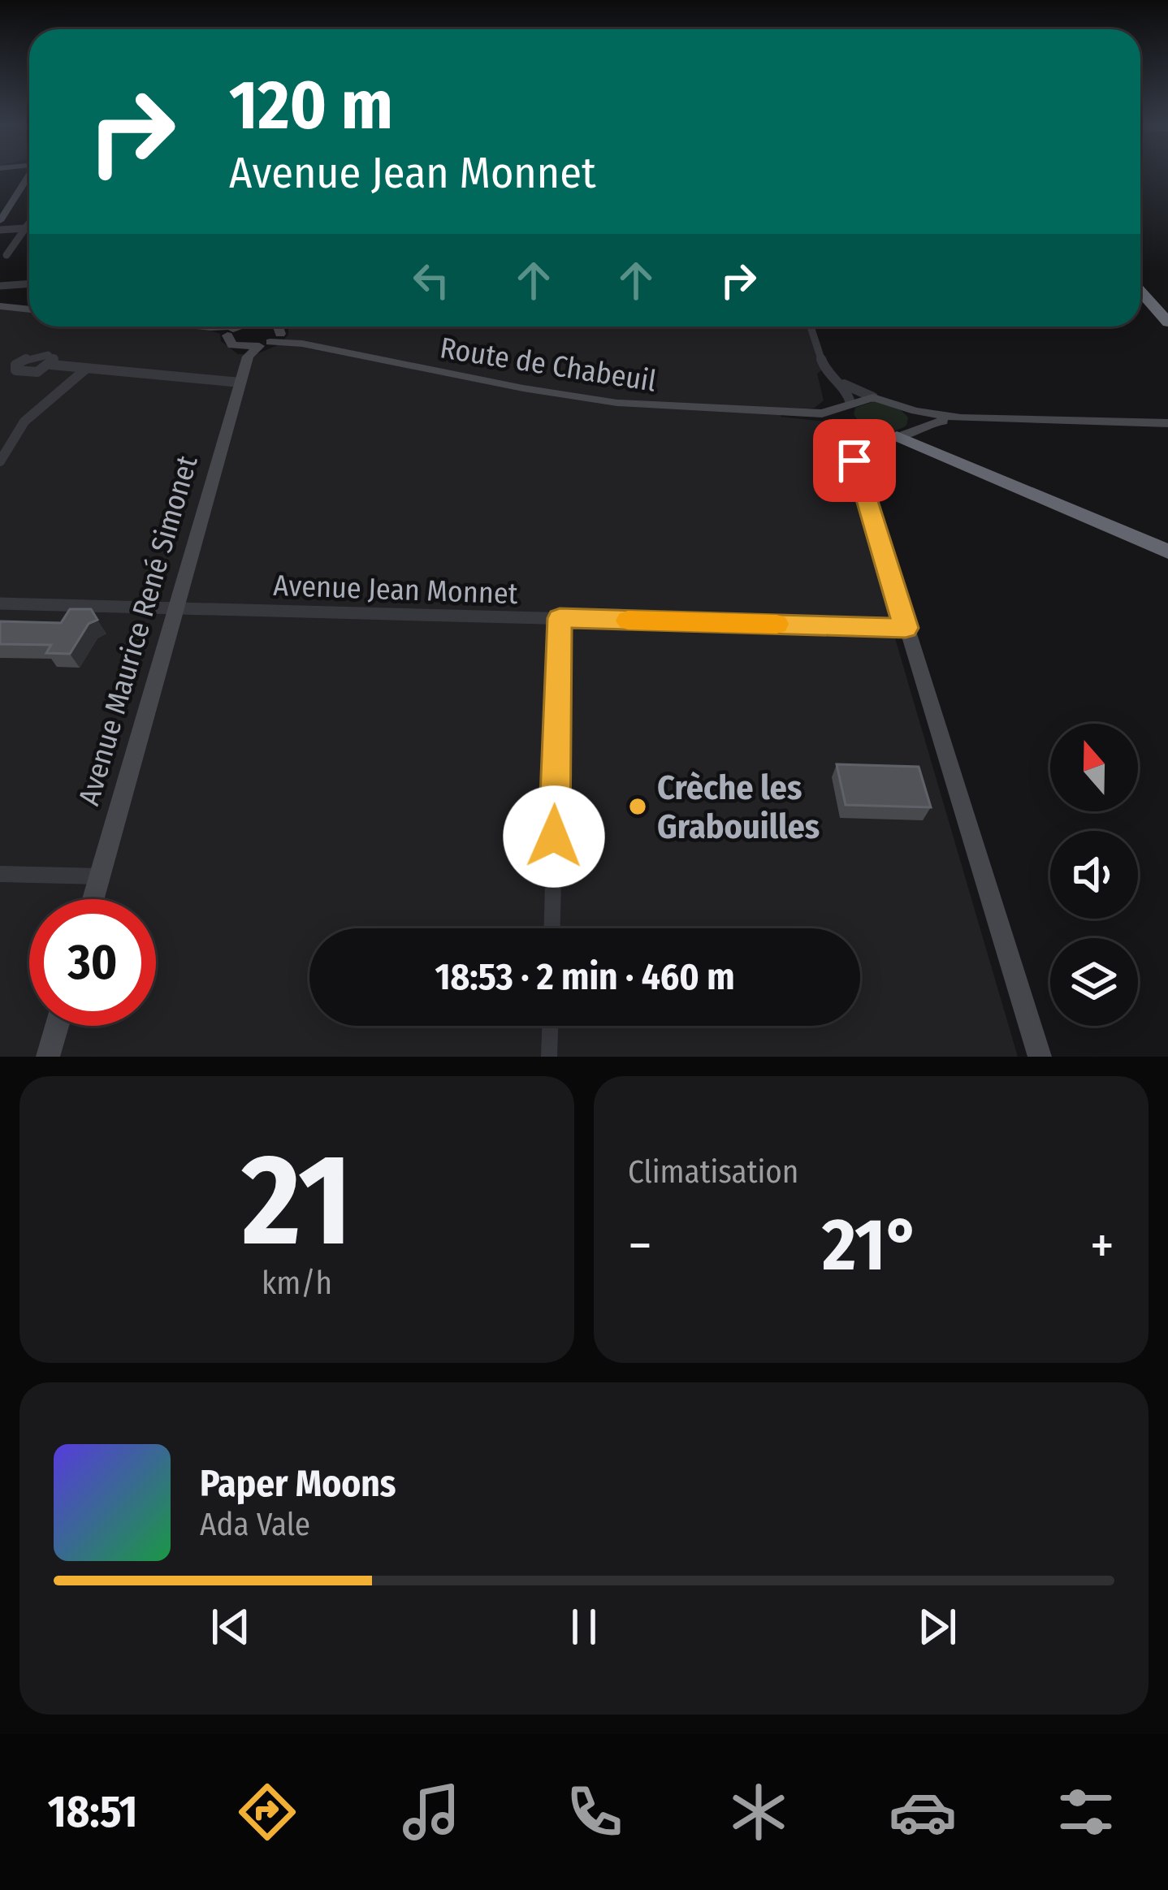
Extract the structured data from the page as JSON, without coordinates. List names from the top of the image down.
{
  "streets": {
    "main road": ["Route de Chabeuil", "Avenue Maurice René Simonet"],
    "street": ["Avenue Jean Monnet"]
  },
  "crossings": [
    ["Route de Chabeuil", "Avenue Maurice René Simonet"],
    ["Avenue Jean Monnet", "Avenue Maurice René Simonet"]
  ],
  "places": ["Crèche les Grabouilles"],
  "north": "top",
  "page": {
    "turn": ["120 m", "Avenue Jean Monnet"],
    "limit": "30",
    "trip": "18:53 · 2 min · 460 m",
    "tile": [
      ["21", "km/h"],
      "Climatisation"
    ],
    "heat": ["−", "21°", "+"],
    "song": ["Paper Moons", "Ada Vale"],
    "tabs": "18:51"
  }
}
